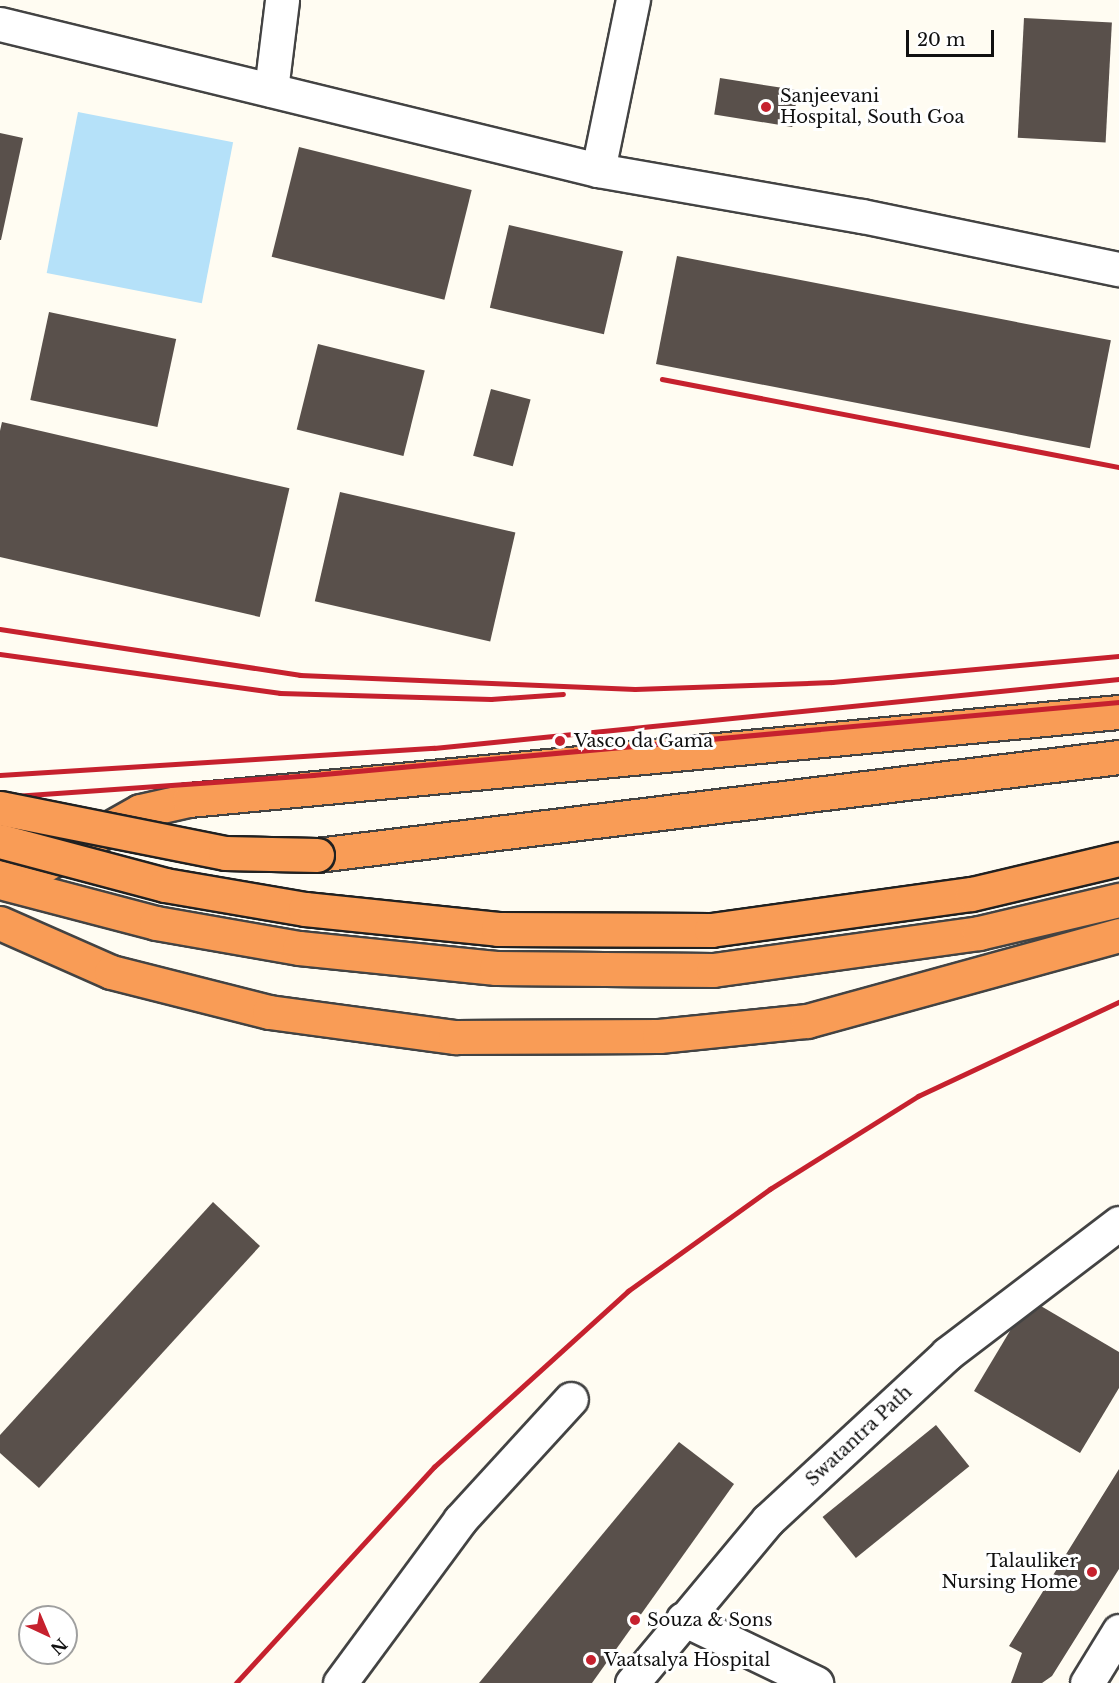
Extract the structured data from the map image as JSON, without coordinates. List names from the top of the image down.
{
  "streets": {
    "street": ["Swatantra Path"]
  },
  "places": [
    "Sanjeevani Hospital, South Goa",
    "Vasco da Gama",
    "Talauliker Nursing Home",
    "Souza & Sons",
    "Vaatsalya Hospital"
  ],
  "scale_bar": "20 m",
  "north": "bottom right"
}
